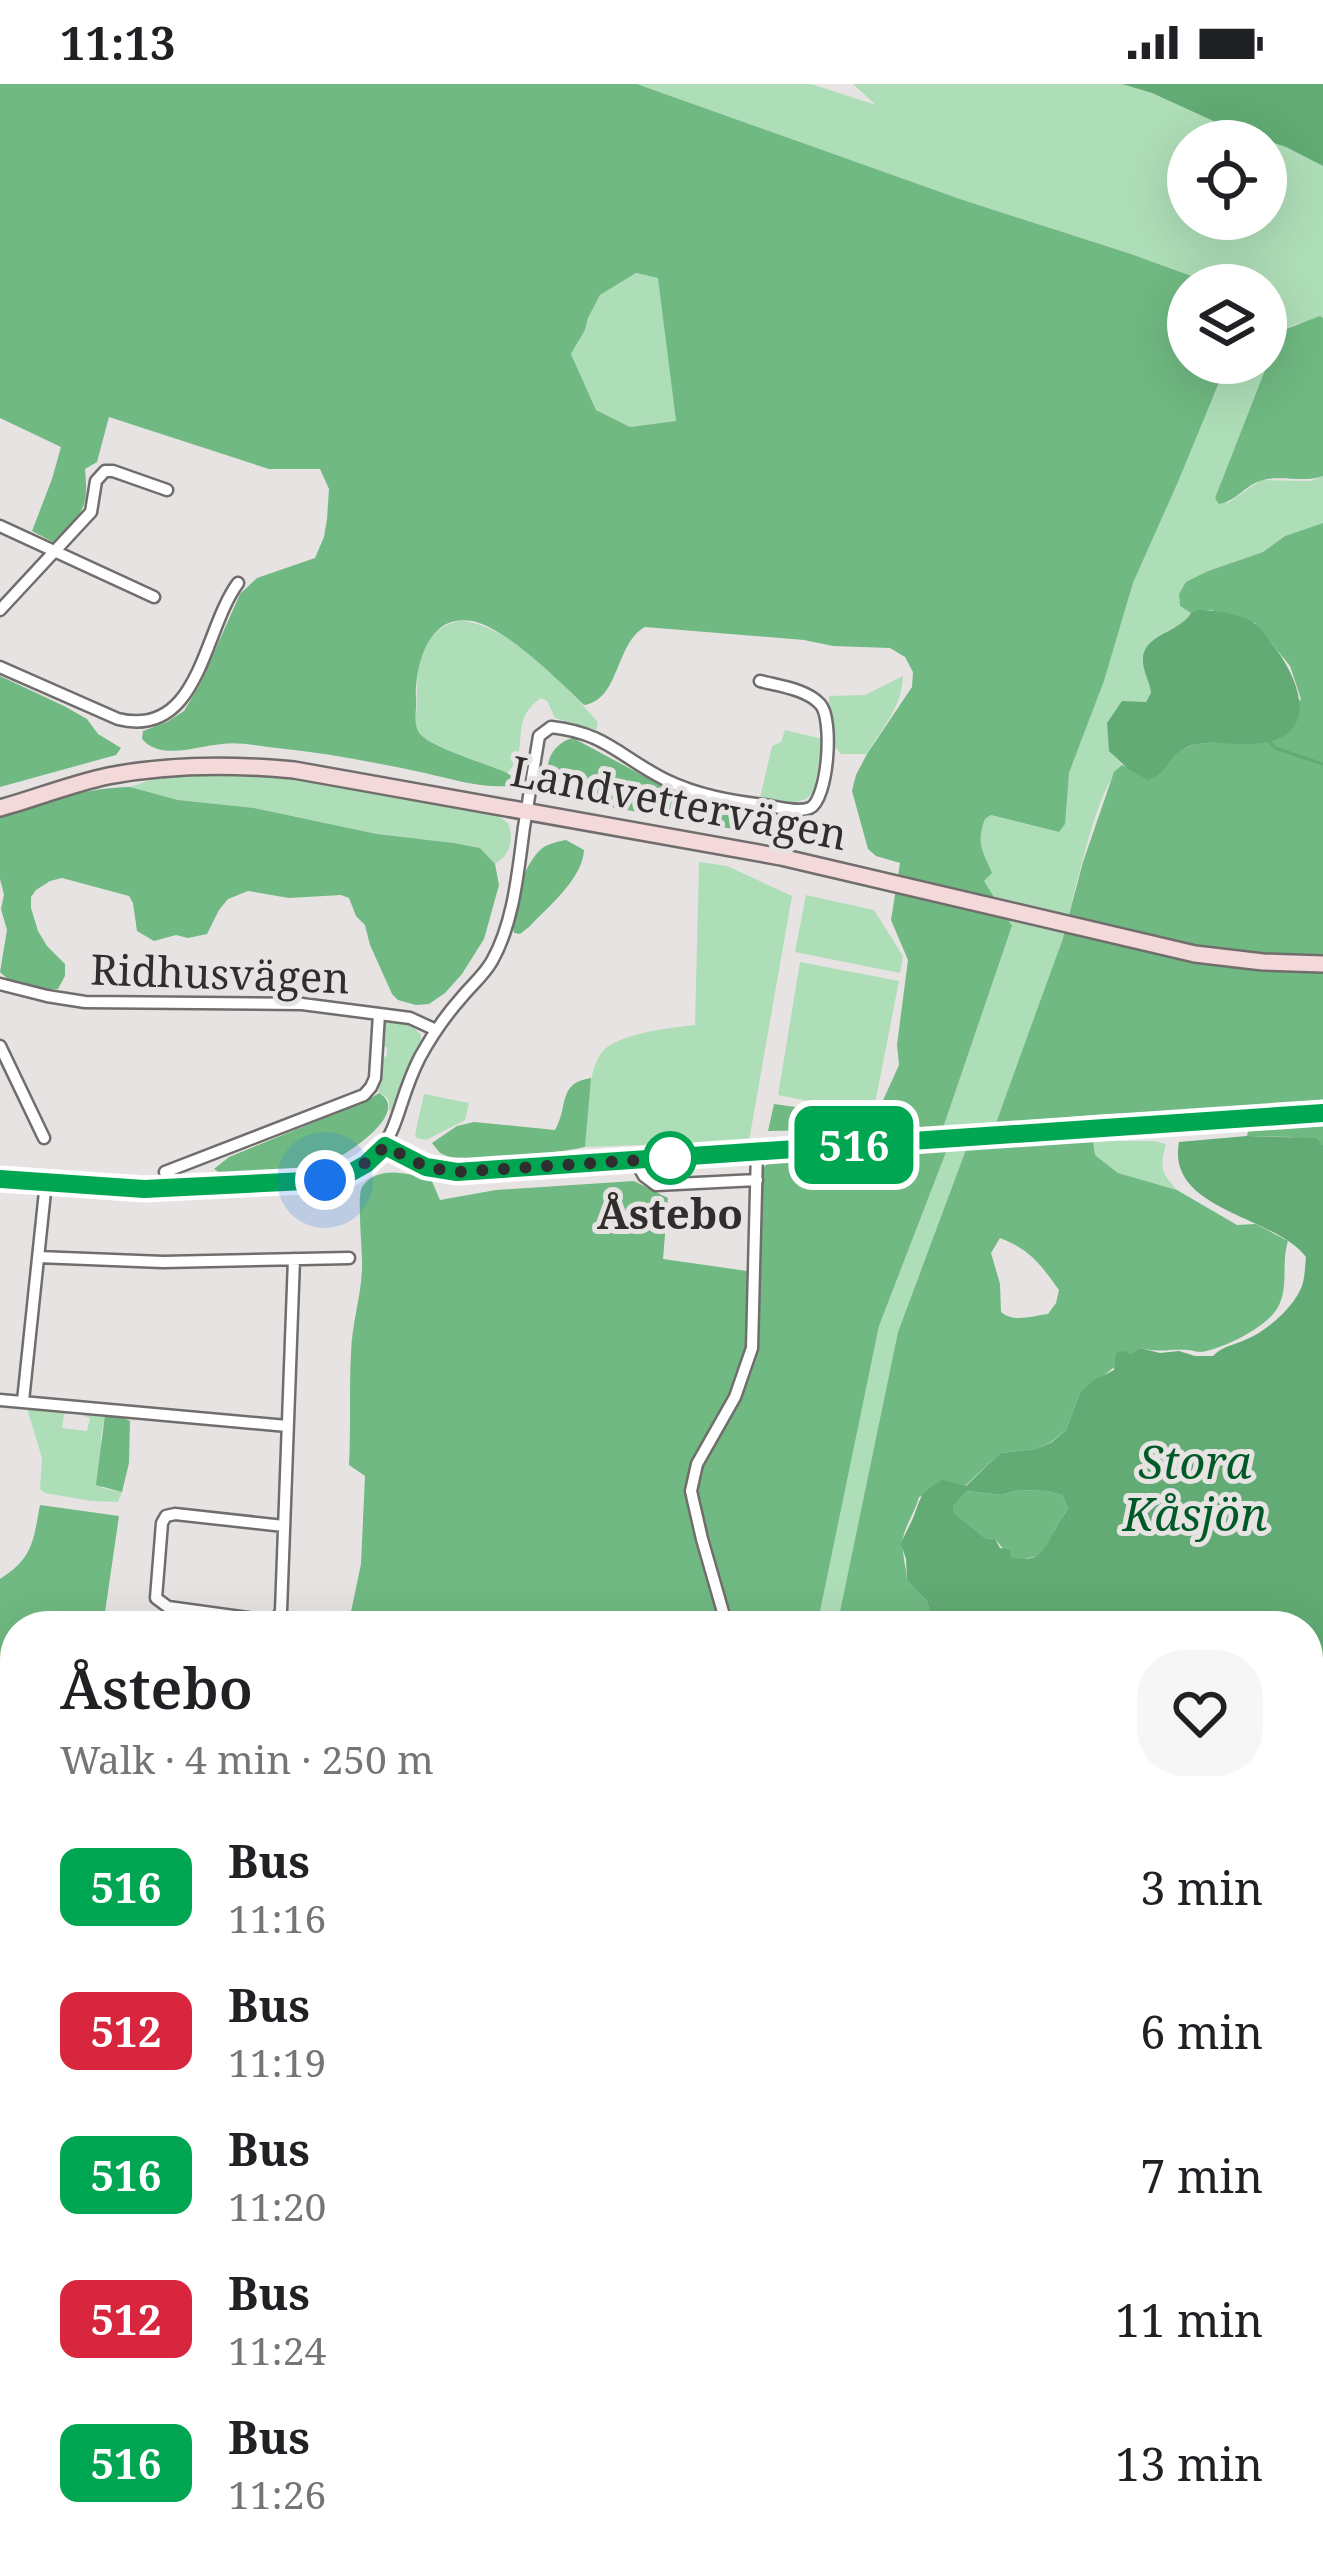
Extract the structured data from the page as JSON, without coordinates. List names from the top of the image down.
{
  "streets": {
    "street": ["Landvettervägen", "Ridhusvägen"]
  },
  "water": ["Stora Kåsjön"],
  "places": ["Åstebo"],
  "lines": ["bus line 516"],
  "page": {
    "status": "11:13",
    "on_map": "516",
    "heading": ["Åstebo", "Walk · 4 min · 250 m"],
    "list": [
      {
        "mark": "516",
        "name": "Bus",
        "note": "11:16",
        "value": "3 min"
      },
      {
        "mark": "512",
        "name": "Bus",
        "note": "11:19",
        "value": "6 min"
      },
      {
        "mark": "516",
        "name": "Bus",
        "note": "11:20",
        "value": "7 min"
      },
      {
        "mark": "512",
        "name": "Bus",
        "note": "11:24",
        "value": "11 min"
      },
      {
        "mark": "516",
        "name": "Bus",
        "note": "11:26",
        "value": "13 min"
      }
    ]
  }
}
